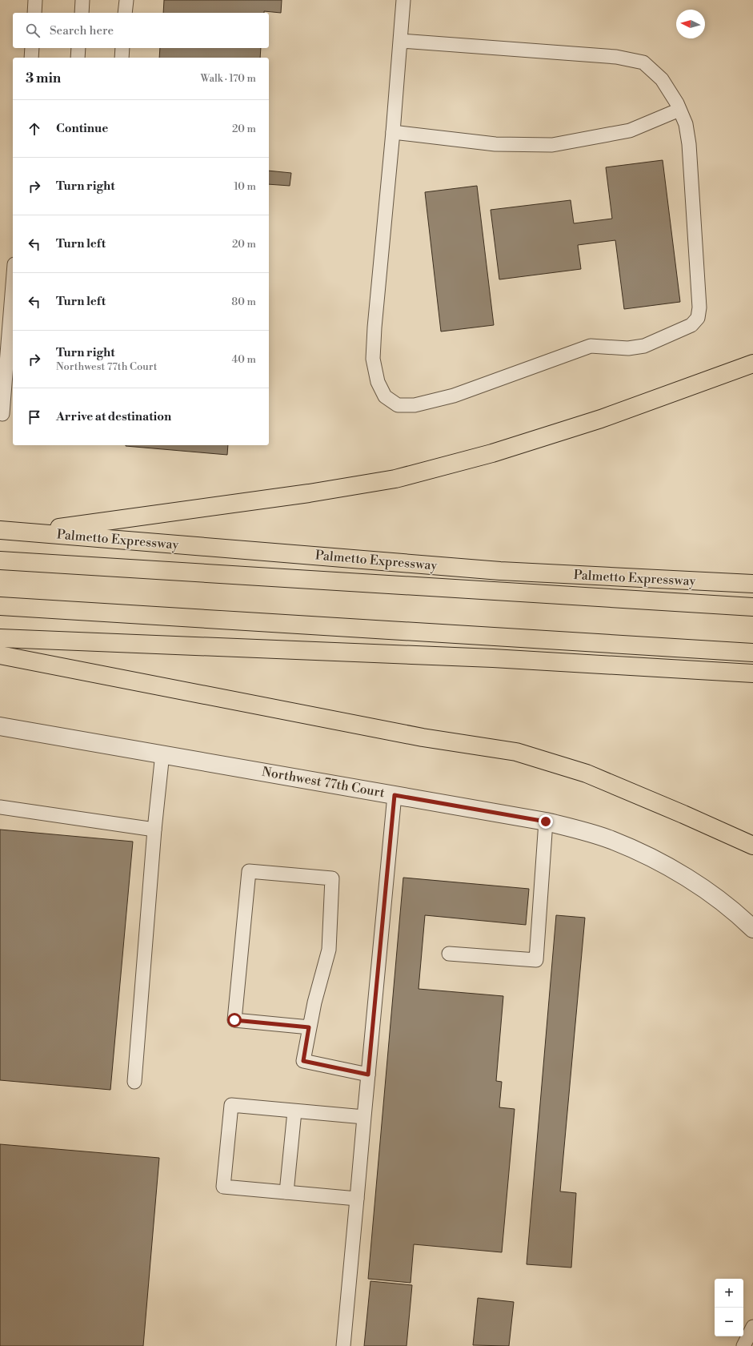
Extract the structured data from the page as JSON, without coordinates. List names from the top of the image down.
{
  "streets": {
    "highway": ["Palmetto Expressway"],
    "street": ["Northwest 77th Court"]
  },
  "north": "left",
  "page": {
    "search": "Search here",
    "heading": ["3 min", "Walk · 170 m"],
    "list": [
      ["Continue", "20 m"],
      ["Turn right", "10 m"],
      ["Turn left", "20 m"],
      ["Turn left", "80 m"],
      ["Turn right", "Northwest 77th Court", "40 m"],
      "Arrive at destination"
    ],
    "map_buttons": ["+", "−"]
  }
}
